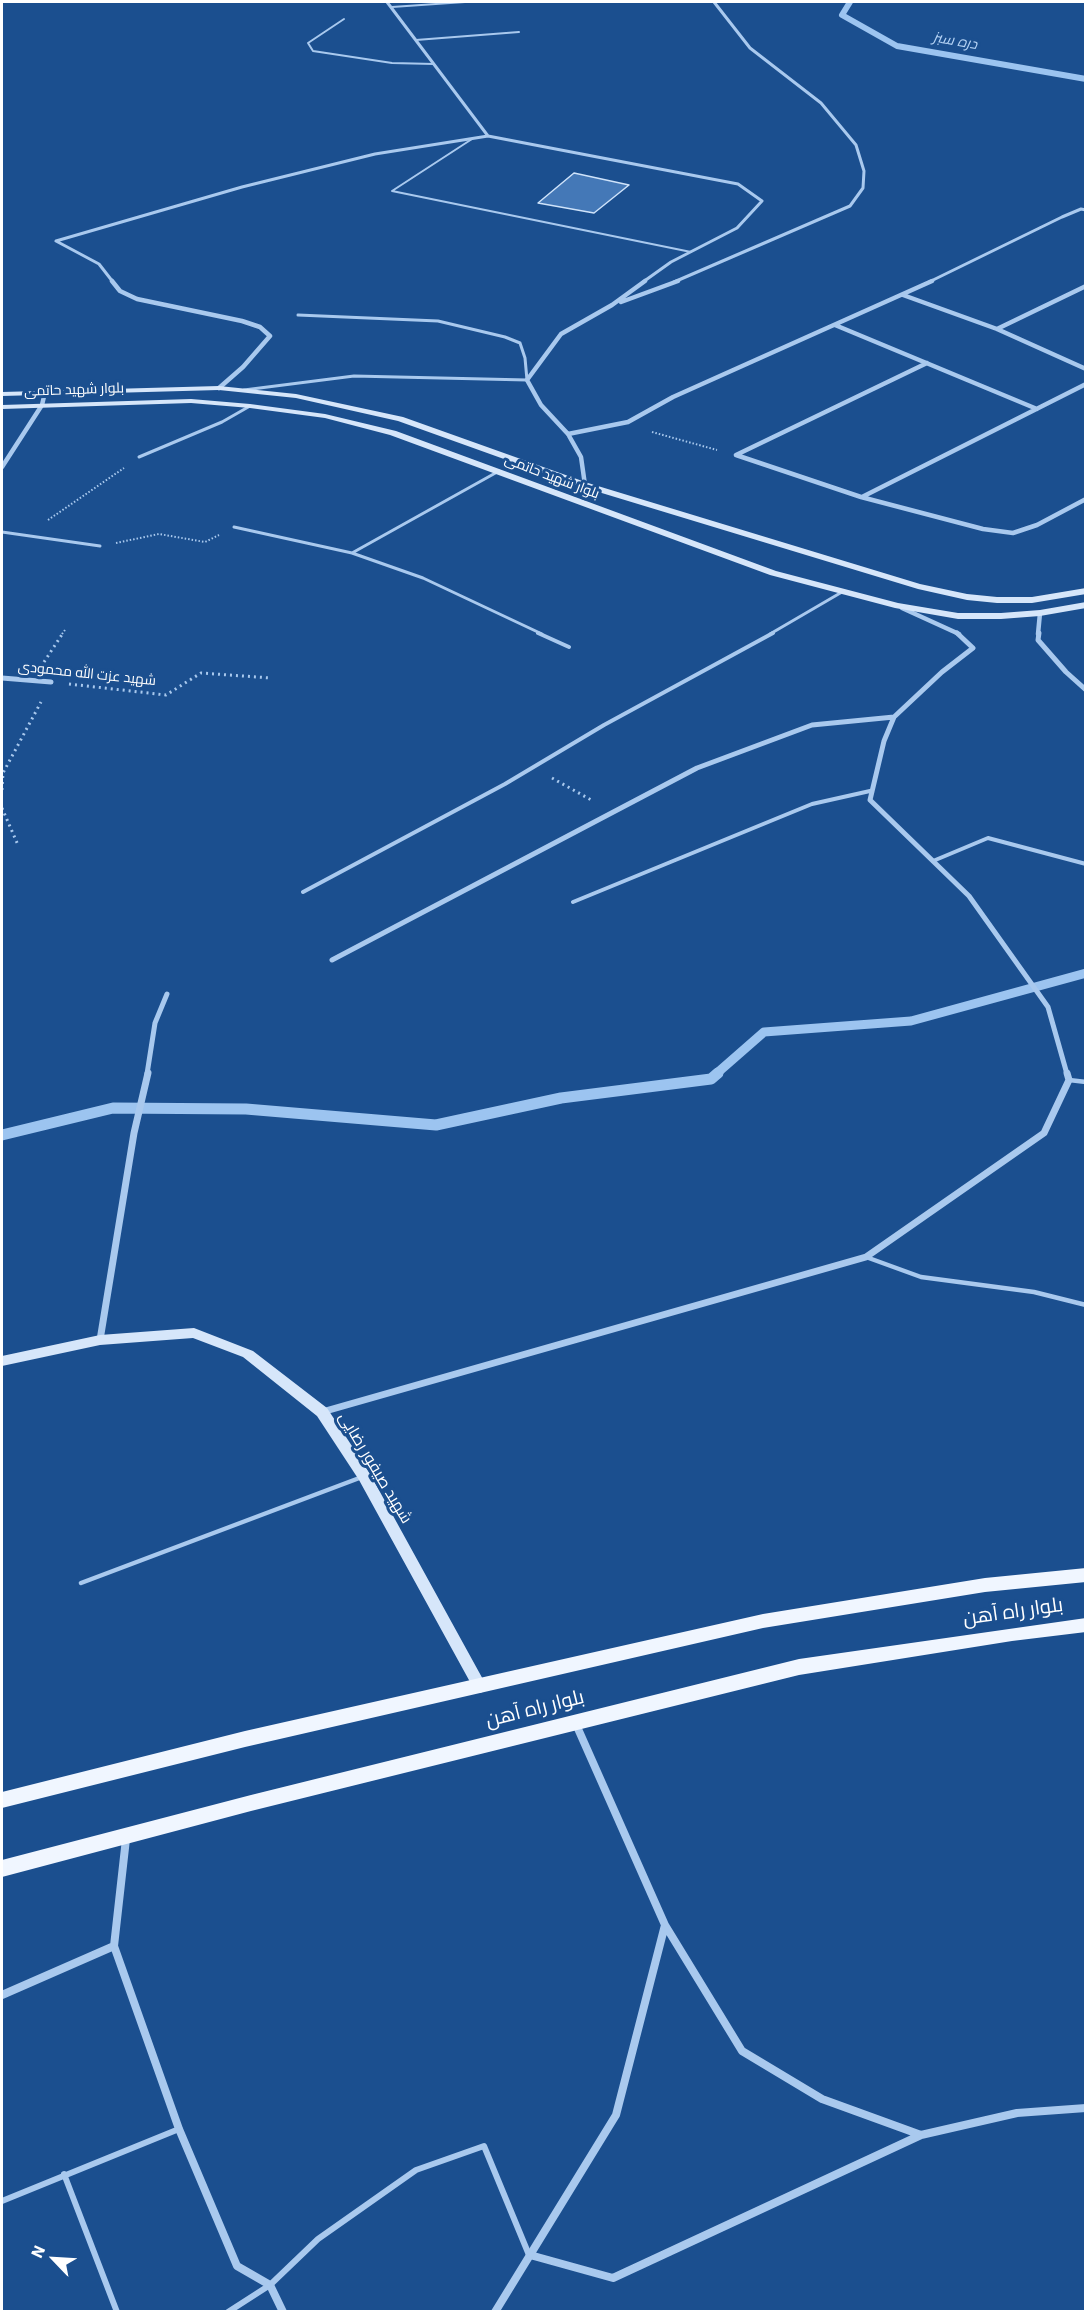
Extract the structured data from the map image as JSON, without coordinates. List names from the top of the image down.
{
  "streets": {
    "main road": ["بلوار شهید حاتمی", "شهید صیفور رضایی", "بلوار راه آهن"],
    "street": ["شهید عزت الله محمودی"]
  },
  "crossings": [
    ["شهید صیفور رضایی", "بلوار راه آهن"]
  ],
  "water": ["دره سبز"],
  "north": "top left"
}
